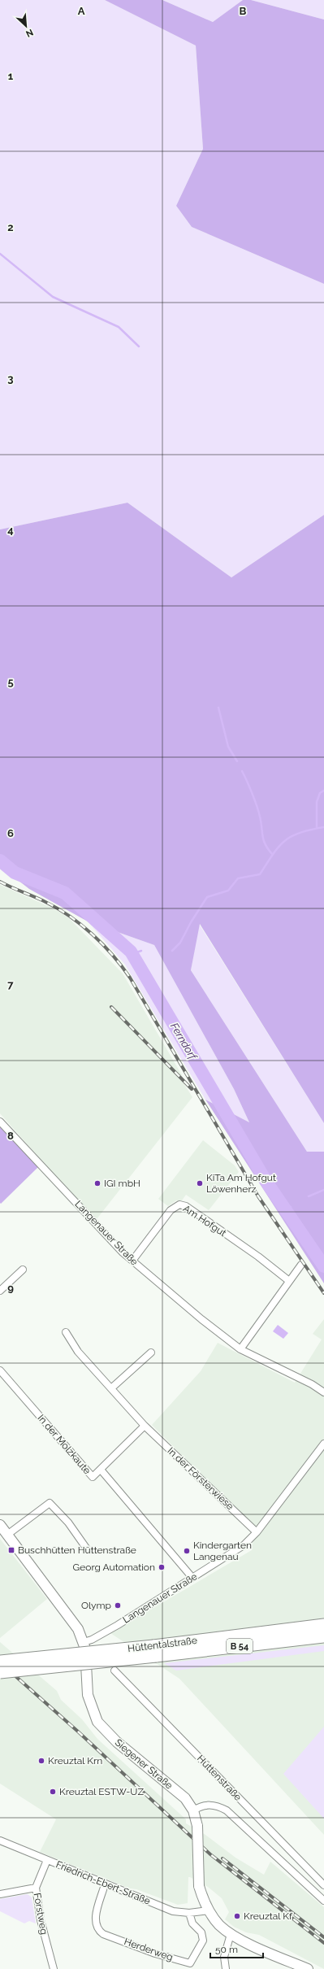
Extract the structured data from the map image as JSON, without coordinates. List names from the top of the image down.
{
  "streets": {
    "highway": ["Hüttentalstraße", "B 54"],
    "main road": ["Siegener Straße"],
    "street": [
      "Am Hofgut",
      "Langenauer Straße",
      "In der Molzkaute",
      "In der Försterwiese",
      "Hüttenstraße",
      "Friedrich-Ebert-Straße",
      "Forstweg",
      "Herderweg"
    ]
  },
  "crossings": [
    ["Am Hofgut", "Langenauer Straße"],
    ["Langenauer Straße", "In der Molzkaute"],
    ["Langenauer Straße", "In der Försterwiese"],
    ["Langenauer Straße", "Siegener Straße"],
    ["Siegener Straße", "Hüttenstraße"],
    ["Siegener Straße", "Friedrich-Ebert-Straße"],
    ["Friedrich-Ebert-Straße", "Forstweg"],
    ["Friedrich-Ebert-Straße", "Herderweg"]
  ],
  "water": ["Ferndorf"],
  "places": {
    "other": [
      "IGI mbH",
      "KiTa Am Hofgut Löwenherz",
      "Kindergarten Langenau",
      "Georg Automation",
      "Olymp",
      "Kreuztal Krn",
      "Kreuztal ESTW-UZ",
      "Kreuztal Kf"
    ],
    "transit": ["Buschhütten Hüttenstraße"]
  },
  "scale_bar": "50 m",
  "north": "bottom right",
  "grid": {
    "columns": ["A", "B"],
    "rows": [
      "1",
      "2",
      "3",
      "4",
      "5",
      "6",
      "7",
      "8",
      "9"
    ]
  }
}
